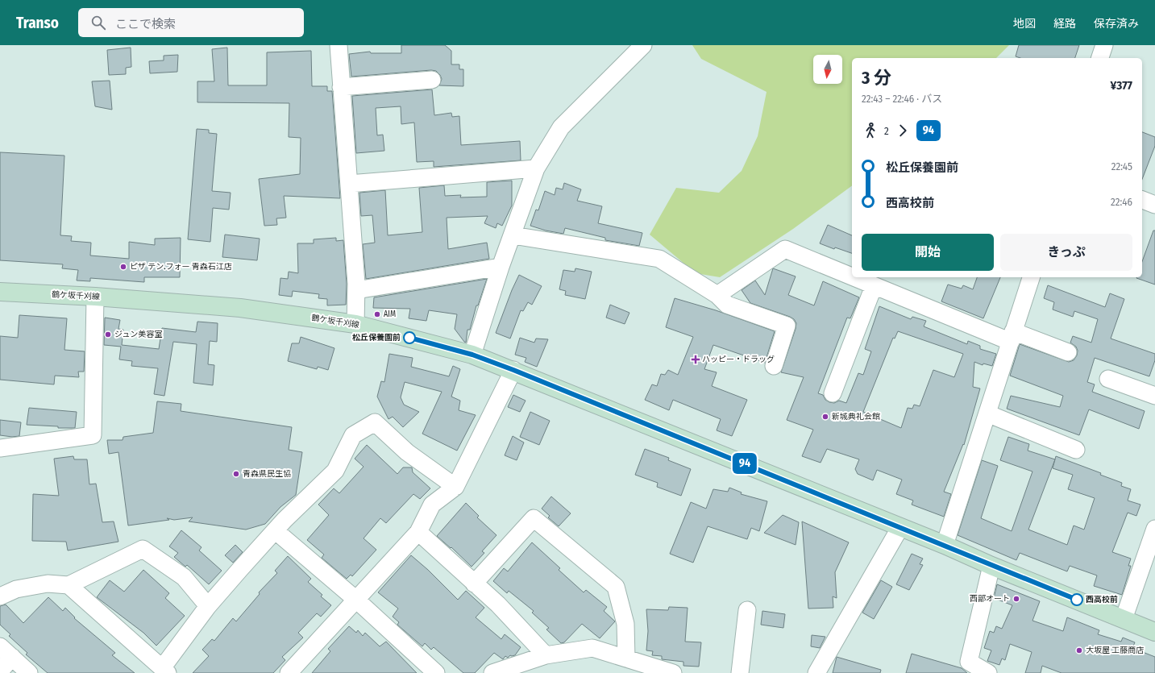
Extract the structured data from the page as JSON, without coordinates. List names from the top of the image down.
{
  "streets": {
    "main road": ["鶴ケ坂千刈線"]
  },
  "places": {
    "other": [
      "ピザ テン.フォー 青森石江店",
      "AIM",
      "ジュン美容室",
      "松丘保養園前",
      "新城典礼会館",
      "青森県民生協",
      "西部オート",
      "西高校前",
      "大坂屋 工藤商店"
    ],
    "health": ["ハッピー・ドラッグ"]
  },
  "lines": ["bus line 94"],
  "north": "bottom",
  "page": {
    "header": "Transo",
    "search": "ここで検索",
    "nav": ["地図", "経路", "保存済み"],
    "on_map": "94",
    "heading": ["3 分", "22:43 – 22:46 · バス", "¥377"],
    "legs": ["2", "94"],
    "list": [
      {
        "name": "松丘保養園前",
        "value": "22:45"
      },
      {
        "name": "西高校前",
        "value": "22:46"
      }
    ],
    "buttons": ["開始", "きっぷ"]
  }
}
